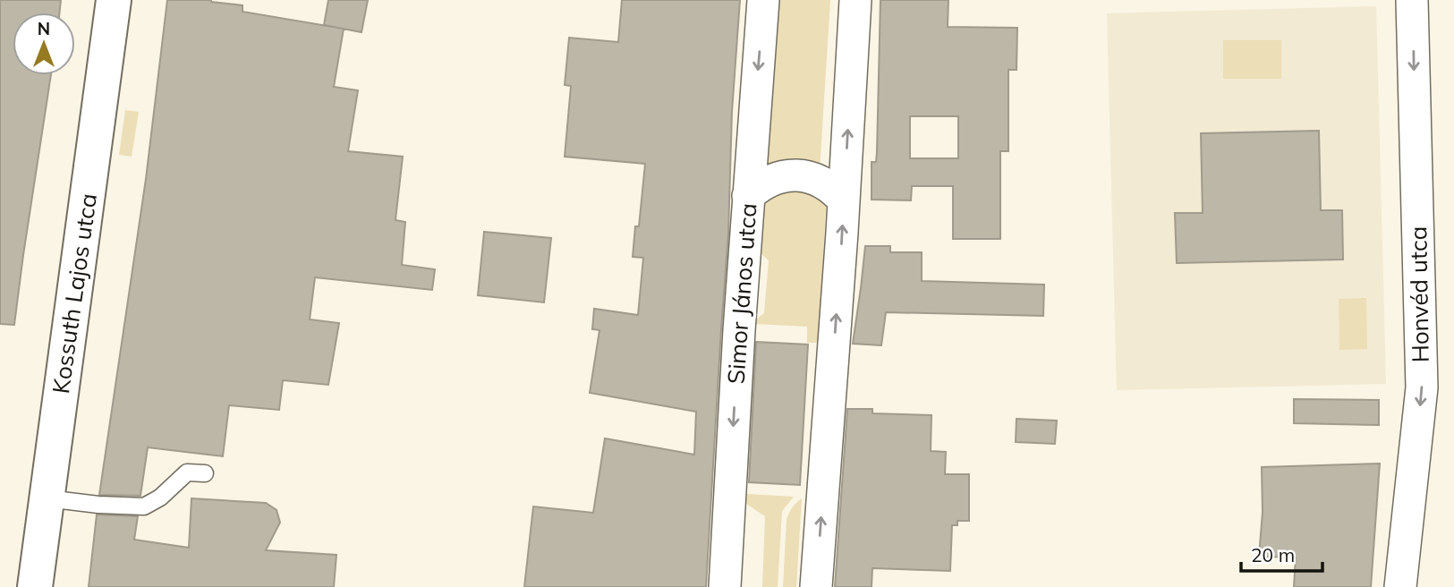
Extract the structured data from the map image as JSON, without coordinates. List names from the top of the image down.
{
  "streets": {
    "main road": ["Kossuth Lajos utca"],
    "street": ["Simor János utca", "Honvéd utca"]
  },
  "one_way": ["Honvéd utca"],
  "scale_bar": "20 m",
  "north": "top"
}
